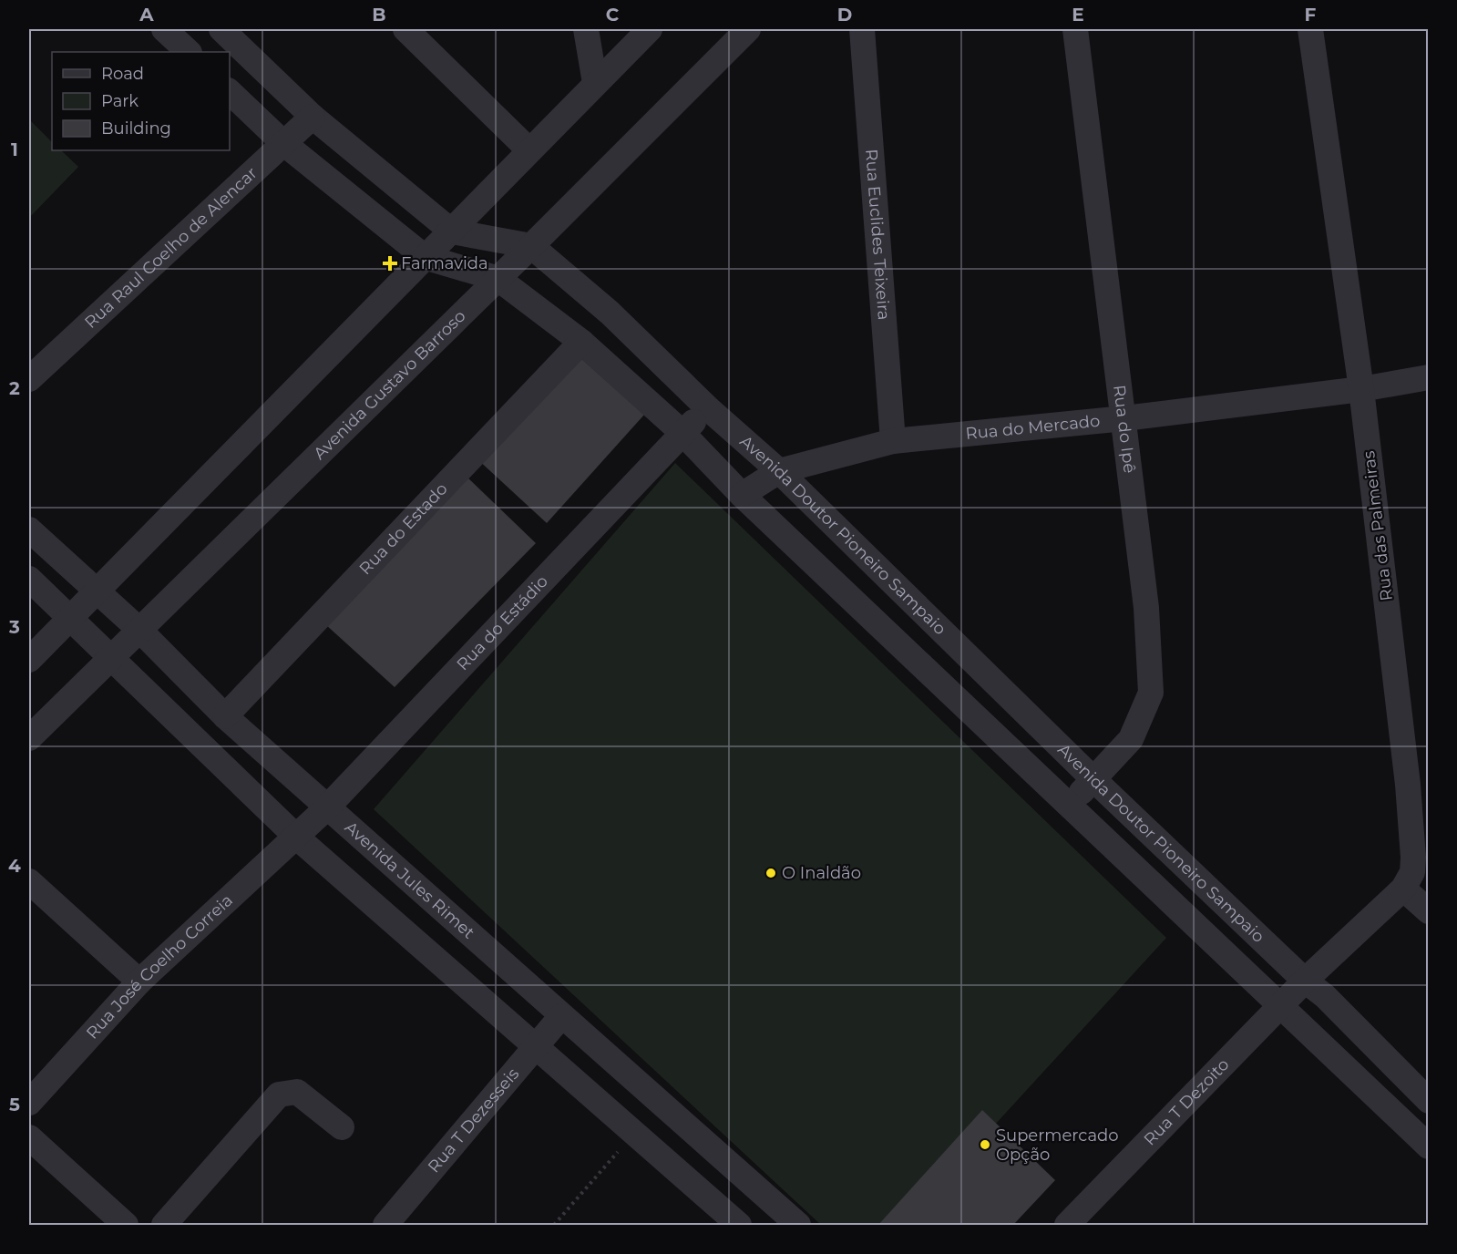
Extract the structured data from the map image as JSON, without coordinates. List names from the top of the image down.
{
  "streets": {
    "street": [
      "Rua Euclides Teixeira",
      "Rua Raul Coelho de Alencar",
      "Avenida Gustavo Barroso",
      "Rua do Mercado",
      "Rua do Ipê",
      "Rua das Palmeiras",
      "Rua do Estado",
      "Avenida Doutor Pioneiro Sampaio",
      "Rua do Estádio",
      "Avenida Jules Rimet",
      "Rua José Coelho Correia",
      "Rua T Dezoito",
      "Rua T Dezesseis"
    ]
  },
  "crossings": [
    ["Rua Euclides Teixeira", "Rua do Mercado"],
    ["Rua Raul Coelho de Alencar", "Avenida Doutor Pioneiro Sampaio"],
    ["Avenida Gustavo Barroso", "Avenida Doutor Pioneiro Sampaio"],
    ["Avenida Gustavo Barroso", "Avenida Jules Rimet"],
    ["Rua do Mercado", "Rua do Ipê"],
    ["Rua do Mercado", "Rua das Palmeiras"],
    ["Rua do Mercado", "Avenida Doutor Pioneiro Sampaio"],
    ["Rua do Ipê", "Avenida Doutor Pioneiro Sampaio"],
    ["Rua das Palmeiras", "Avenida Doutor Pioneiro Sampaio"],
    ["Rua das Palmeiras", "Rua T Dezoito"],
    ["Rua do Estado", "Avenida Jules Rimet"],
    ["Avenida Doutor Pioneiro Sampaio", "Rua do Estádio"],
    ["Avenida Doutor Pioneiro Sampaio", "Rua T Dezoito"],
    ["Rua do Estádio", "Avenida Jules Rimet"],
    ["Rua do Estádio", "Rua José Coelho Correia"],
    ["Avenida Jules Rimet", "Rua T Dezesseis"]
  ],
  "places": {
    "health": ["Farmavida"],
    "other": ["O Inaldão", "Supermercado Opção"]
  },
  "legend": ["Road", "Park", "Building"],
  "grid": {
    "columns": [
      "A",
      "B",
      "C",
      "D",
      "E",
      "F"
    ],
    "rows": [
      "1",
      "2",
      "3",
      "4",
      "5"
    ]
  }
}
